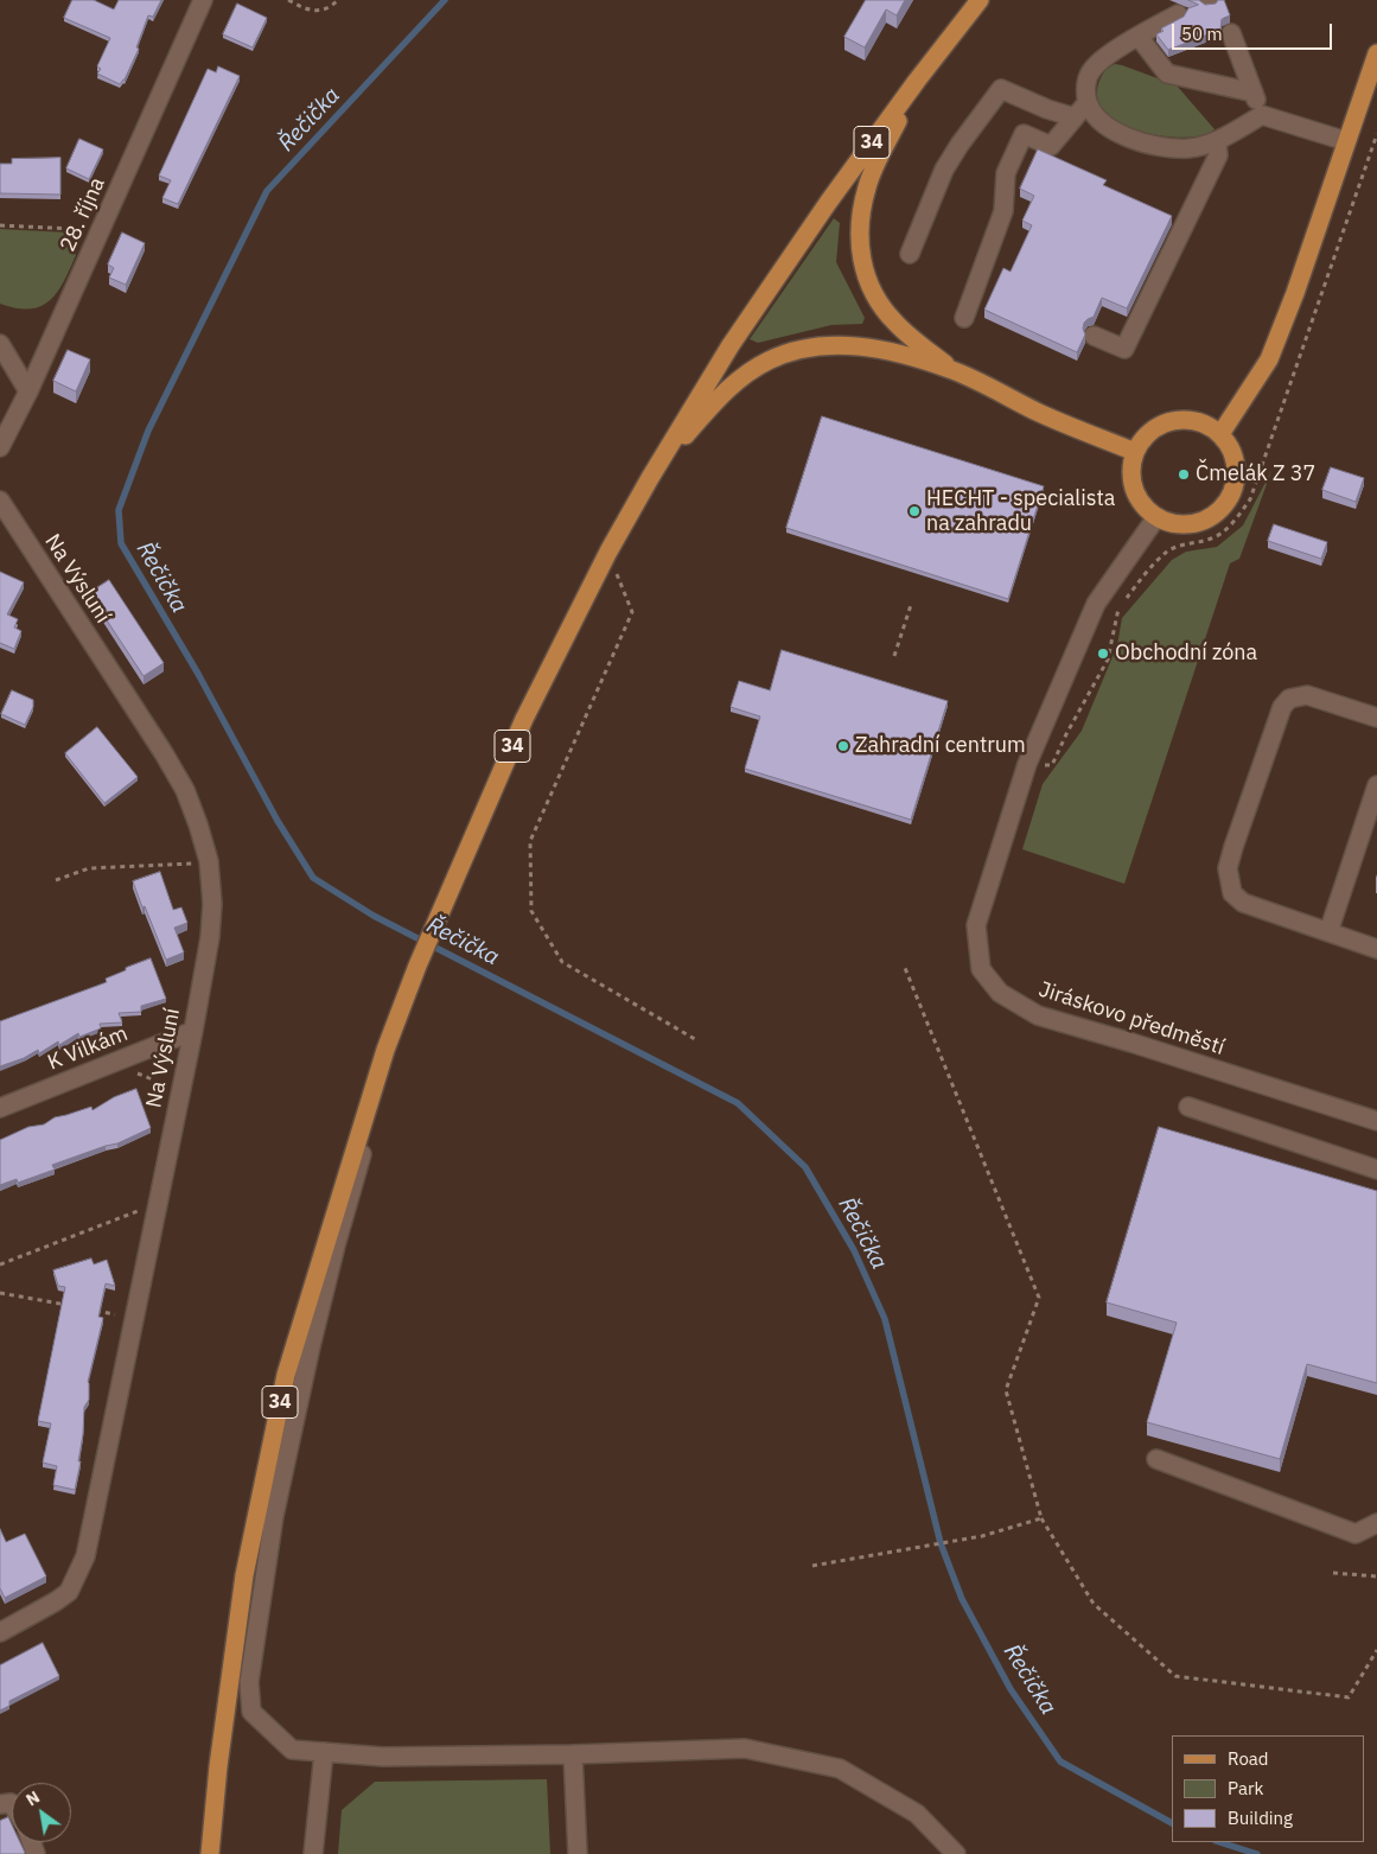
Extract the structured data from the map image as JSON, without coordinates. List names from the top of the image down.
{
  "streets": {
    "main road": ["34"],
    "street": [
      "28. října",
      "Na Výsluní",
      "Jiráskovo předměstí",
      "K Vilkám"
    ]
  },
  "crossings": [
    ["Na Výsluní", "K Vilkám"]
  ],
  "water": ["Řečička"],
  "places": [
    "Čmelák Z 37",
    "HECHT - specialista na zahradu",
    "Obchodní zóna",
    "Zahradní centrum"
  ],
  "legend": ["Road", "Park", "Building"],
  "scale_bar": "50 m",
  "north": "top left"
}
